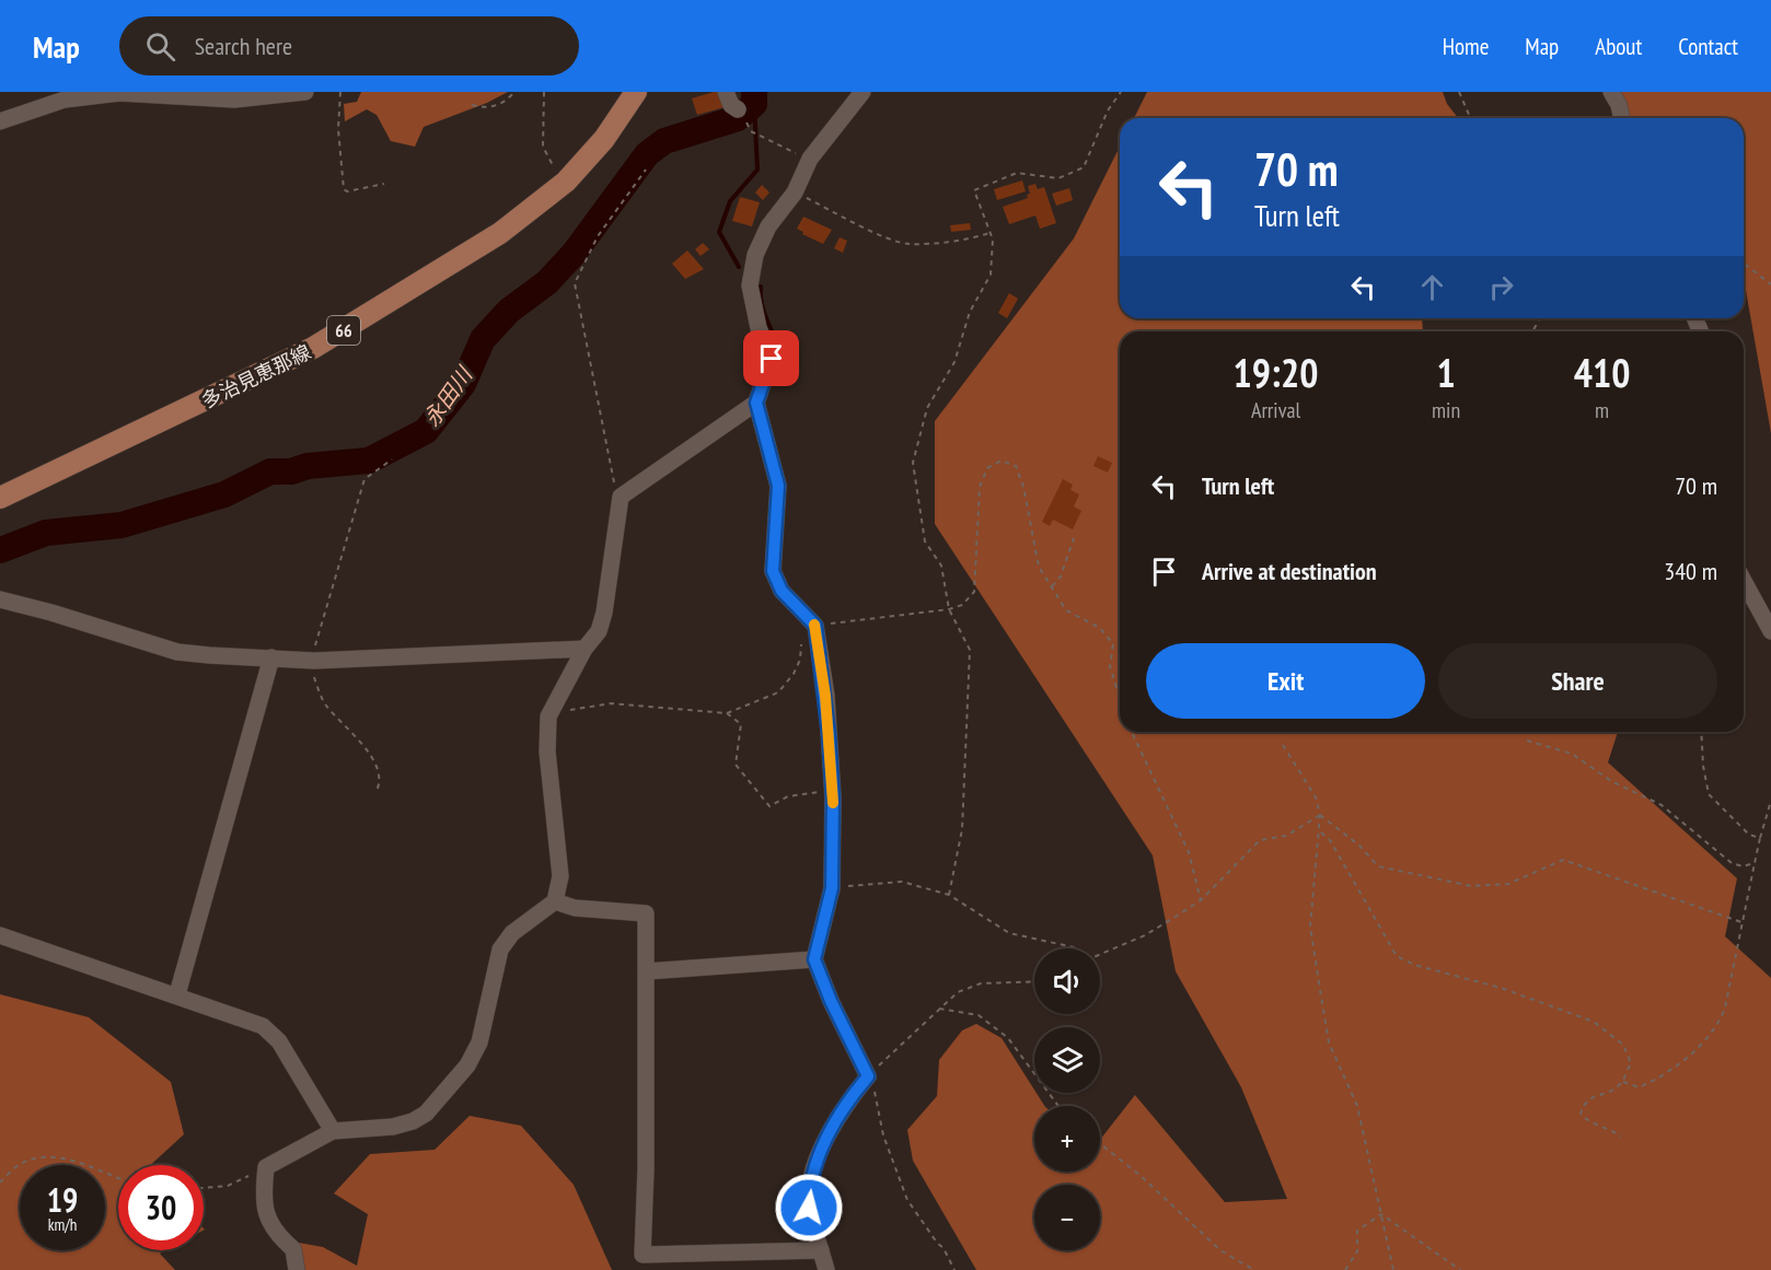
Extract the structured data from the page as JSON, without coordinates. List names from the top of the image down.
{
  "streets": {
    "main road": ["66", "多治見恵那線"]
  },
  "water": ["永田川"],
  "page": {
    "header": "Map",
    "search": "Search here",
    "nav": [
      "Home",
      "Map",
      "About",
      "Contact"
    ],
    "turn": ["70 m", "Turn left"],
    "eta": [
      "19:20",
      "Arrival",
      "1",
      "min",
      "410",
      "m"
    ],
    "list": [
      {
        "name": "Turn left",
        "value": "70 m"
      },
      {
        "name": "Arrive at destination",
        "value": "340 m"
      }
    ],
    "buttons": ["Exit", "Share"],
    "map_buttons": ["+", "−"],
    "speed": "19 km/h",
    "limit": "30"
  }
}
